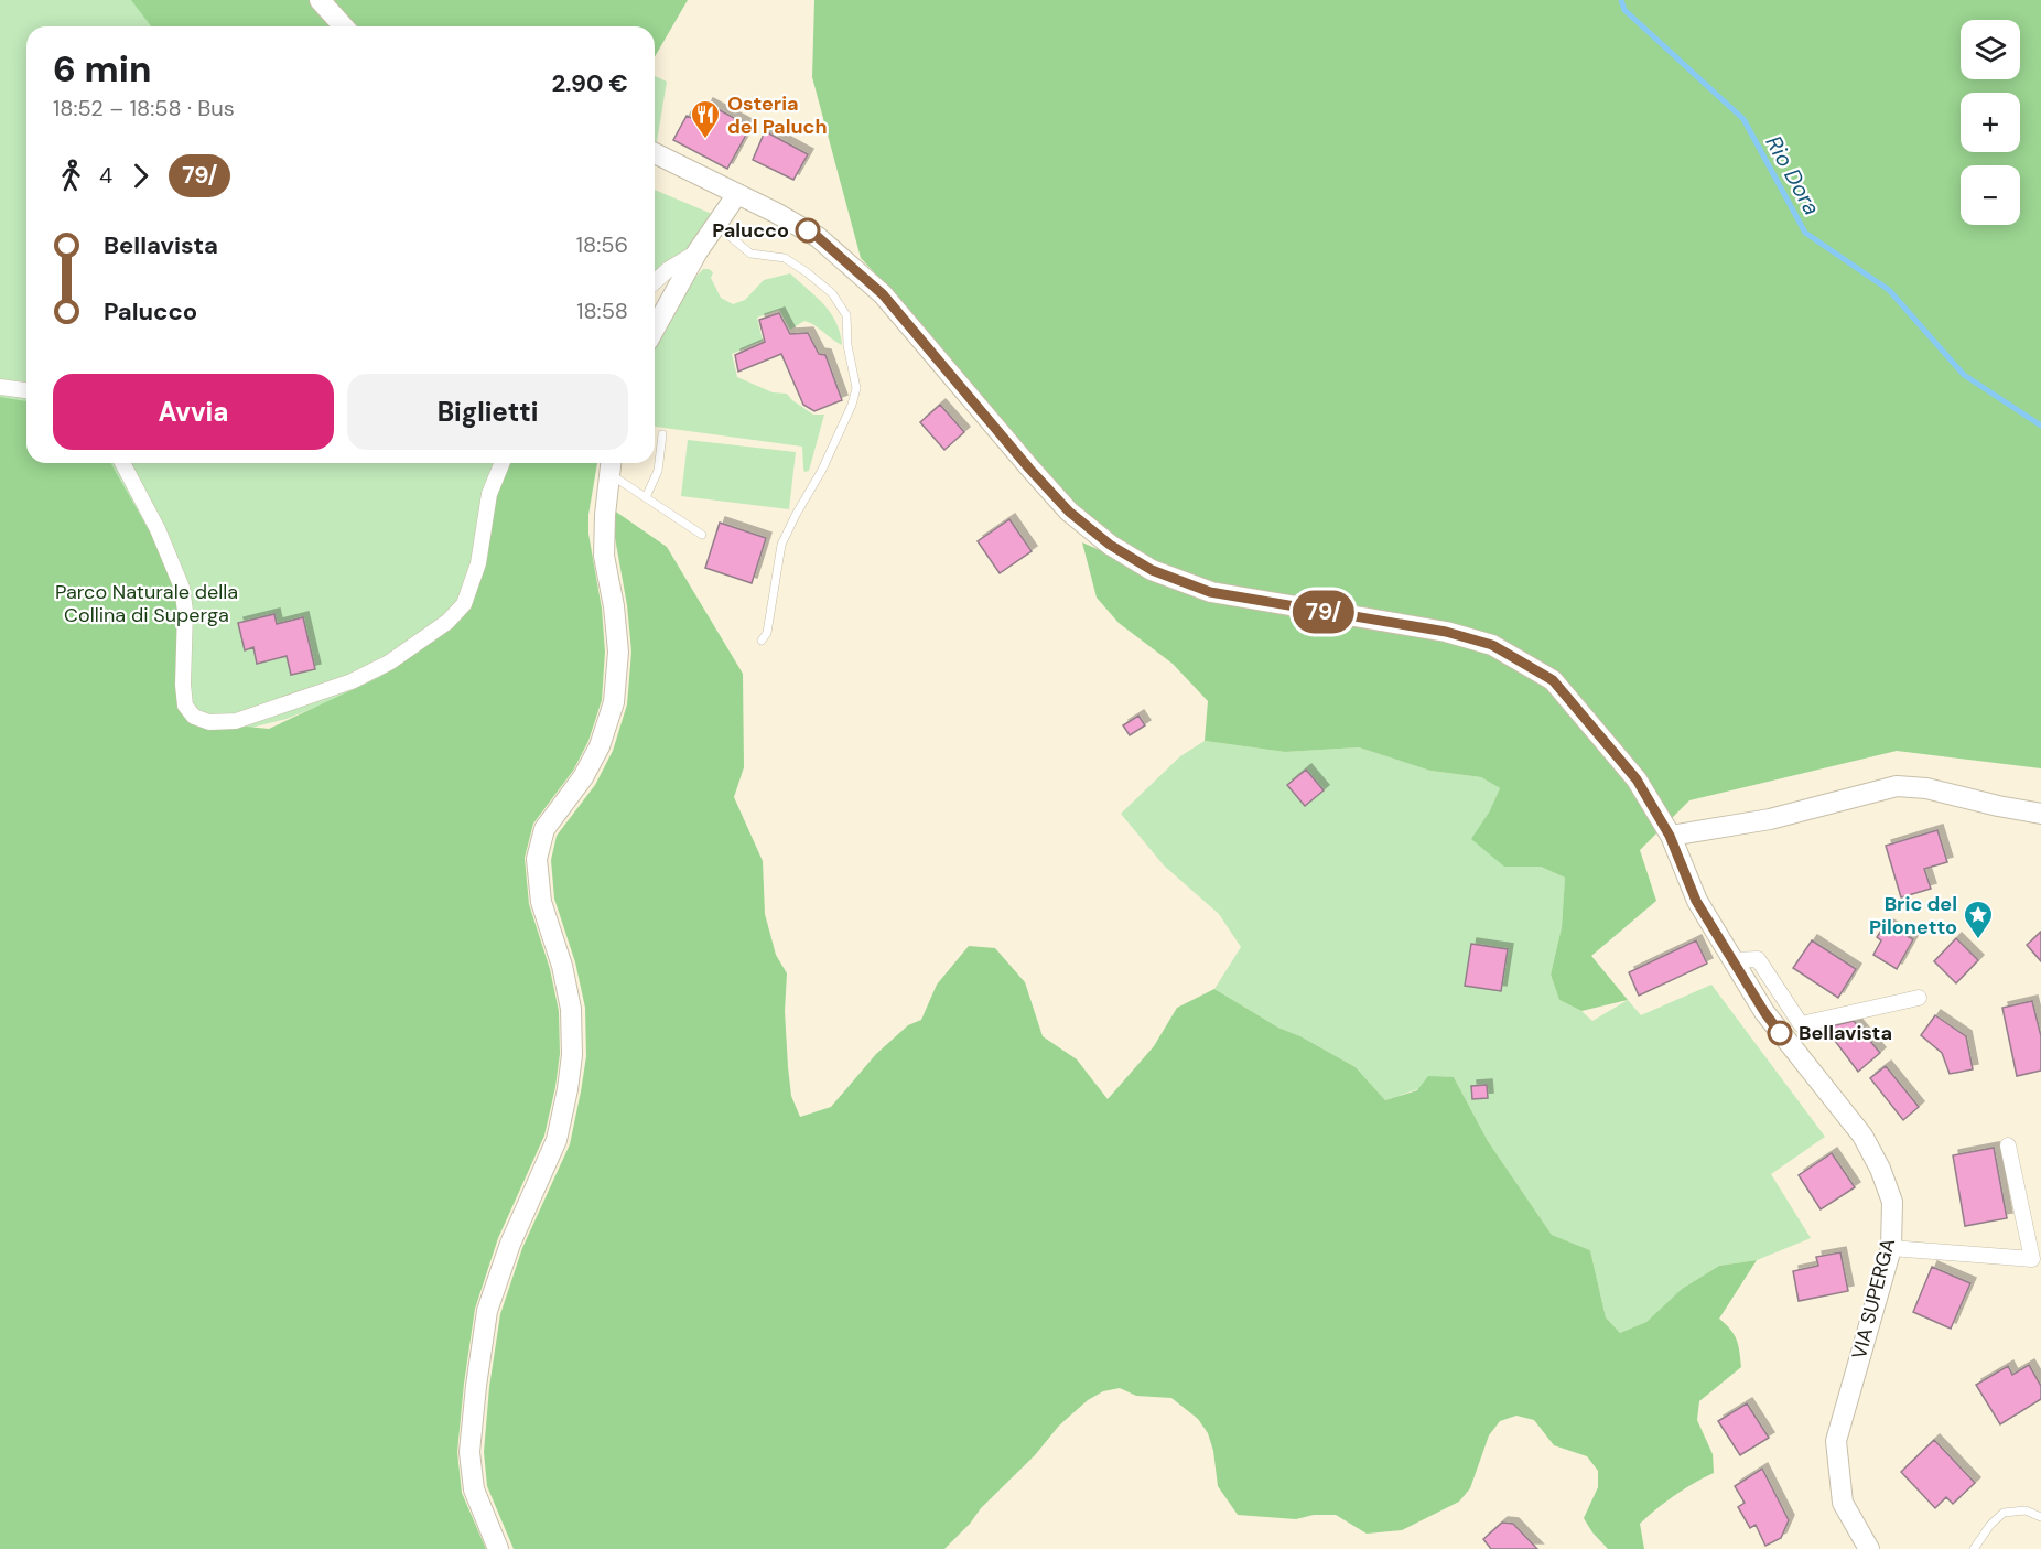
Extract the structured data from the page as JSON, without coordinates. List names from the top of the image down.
{
  "streets": {
    "street": ["VIA SUPERGA"]
  },
  "water": ["Rio Dora"],
  "parks": ["Parco Naturale della Collina di Superga"],
  "places": {
    "restaurant": ["Osteria del Paluch"],
    "other": ["Palucco", "Bellavista"],
    "place": ["Bric del Pilonetto"]
  },
  "lines": ["bus line 79/"],
  "page": {
    "on_map": "79/",
    "map_buttons": ["+", "−"],
    "heading": ["6 min", "18:52 – 18:58 · Bus", "2.90 €"],
    "legs": ["4", "79/"],
    "list": [
      {
        "name": "Bellavista",
        "value": "18:56"
      },
      {
        "name": "Palucco",
        "value": "18:58"
      }
    ],
    "buttons": ["Avvia", "Biglietti"]
  }
}
